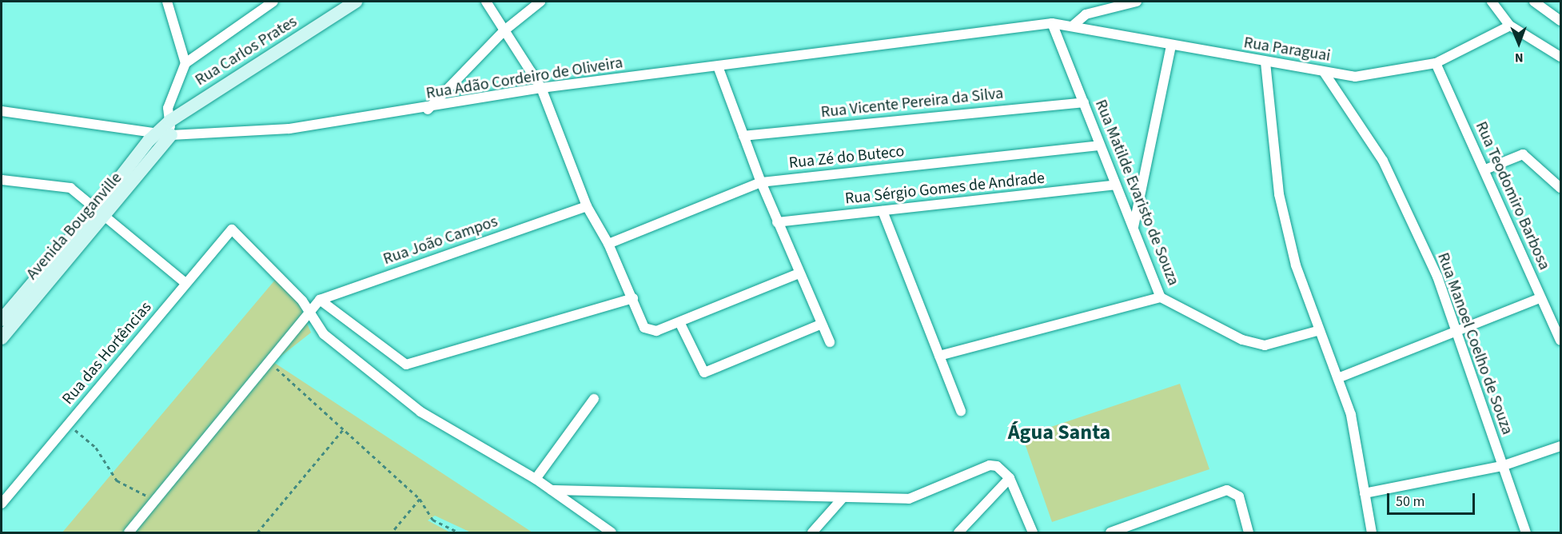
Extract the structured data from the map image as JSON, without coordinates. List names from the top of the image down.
{
  "streets": {
    "street": [
      "Rua Paraguai",
      "Rua Carlos Prates",
      "Rua Adão Cordeiro de Oliveira",
      "Rua Vicente Pereira da Silva",
      "Rua Zé do Buteco",
      "Rua Sérgio Gomes de Andrade",
      "Rua Matilde Evaristo de Souza",
      "Rua Teodomiro Barbosa",
      "Avenida Bouganville",
      "Rua João Campos",
      "Rua Manoel Coelho de Souza",
      "Rua das Hortências"
    ]
  },
  "crossings": [
    ["Rua Paraguai", "Rua Adão Cordeiro de Oliveira"],
    ["Rua Paraguai", "Rua Matilde Evaristo de Souza"],
    ["Rua Paraguai", "Rua Teodomiro Barbosa"],
    ["Rua Paraguai", "Rua Manoel Coelho de Souza"],
    ["Rua Carlos Prates", "Rua Adão Cordeiro de Oliveira"],
    ["Rua Carlos Prates", "Avenida Bouganville"],
    ["Rua Adão Cordeiro de Oliveira", "Rua Matilde Evaristo de Souza"],
    ["Rua Adão Cordeiro de Oliveira", "Avenida Bouganville"],
    ["Rua Vicente Pereira da Silva", "Rua Matilde Evaristo de Souza"],
    ["Rua Zé do Buteco", "Rua Matilde Evaristo de Souza"],
    ["Rua Sérgio Gomes de Andrade", "Rua Matilde Evaristo de Souza"]
  ],
  "districts": ["Água Santa"],
  "scale_bar": "50 m",
  "north": "bottom"
}
